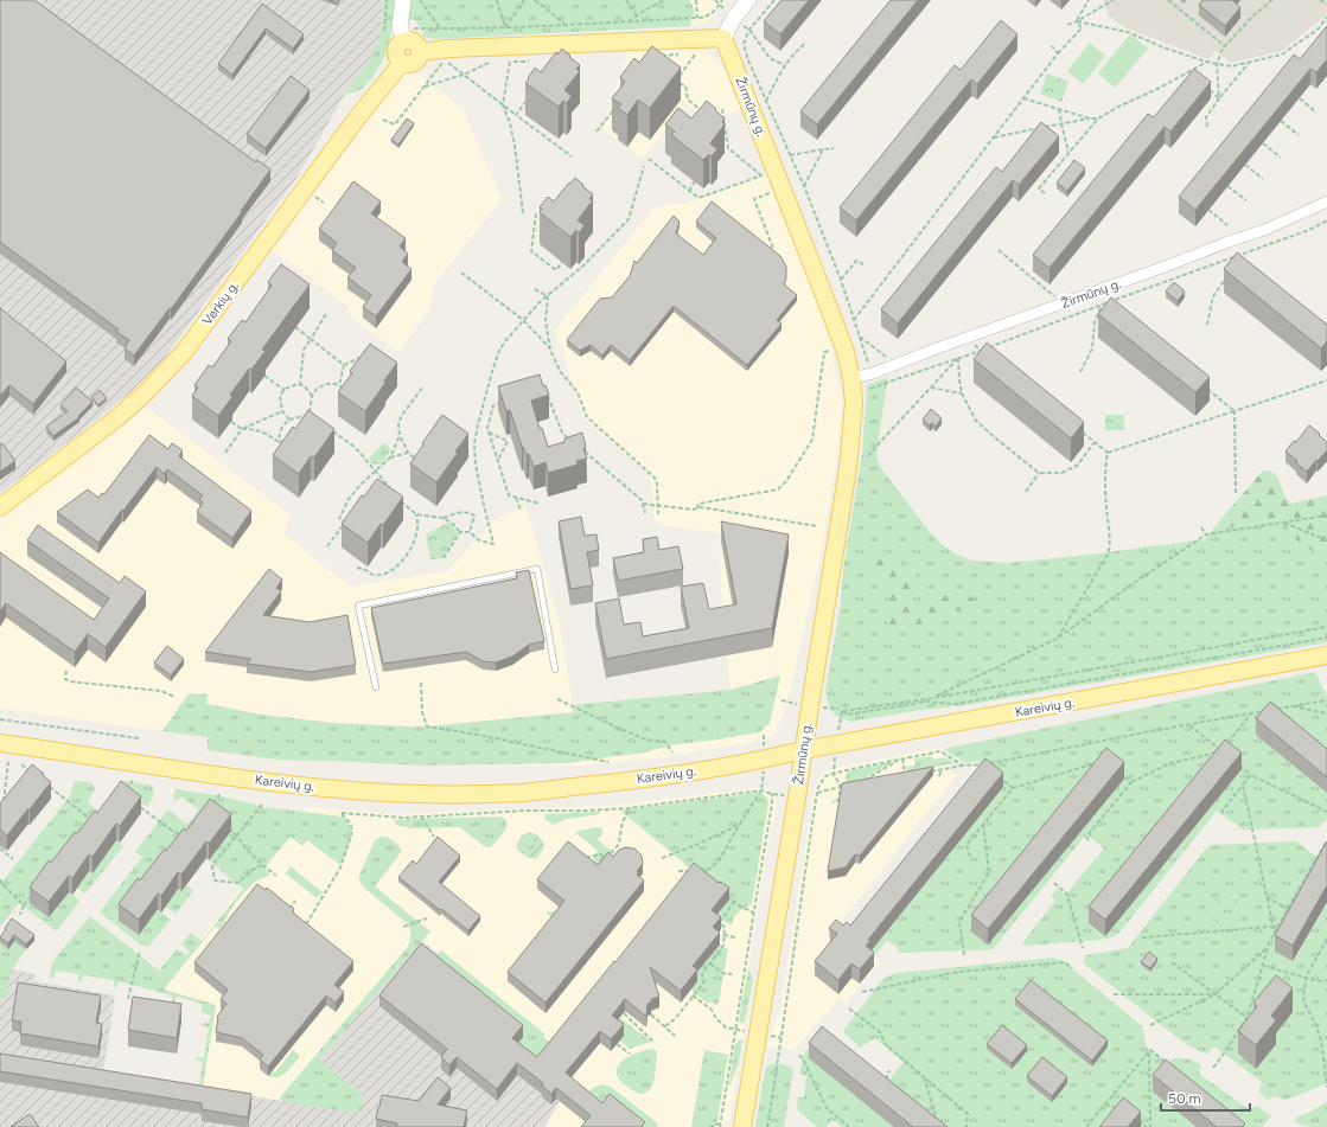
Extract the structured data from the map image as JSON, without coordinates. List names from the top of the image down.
{
  "streets": {
    "main road": ["Žirmūnų g.", "Verkių g.", "Kareivių g."]
  },
  "crossings": [
    ["Žirmūnų g.", "Kareivių g."]
  ],
  "scale_bar": "50 m"
}
